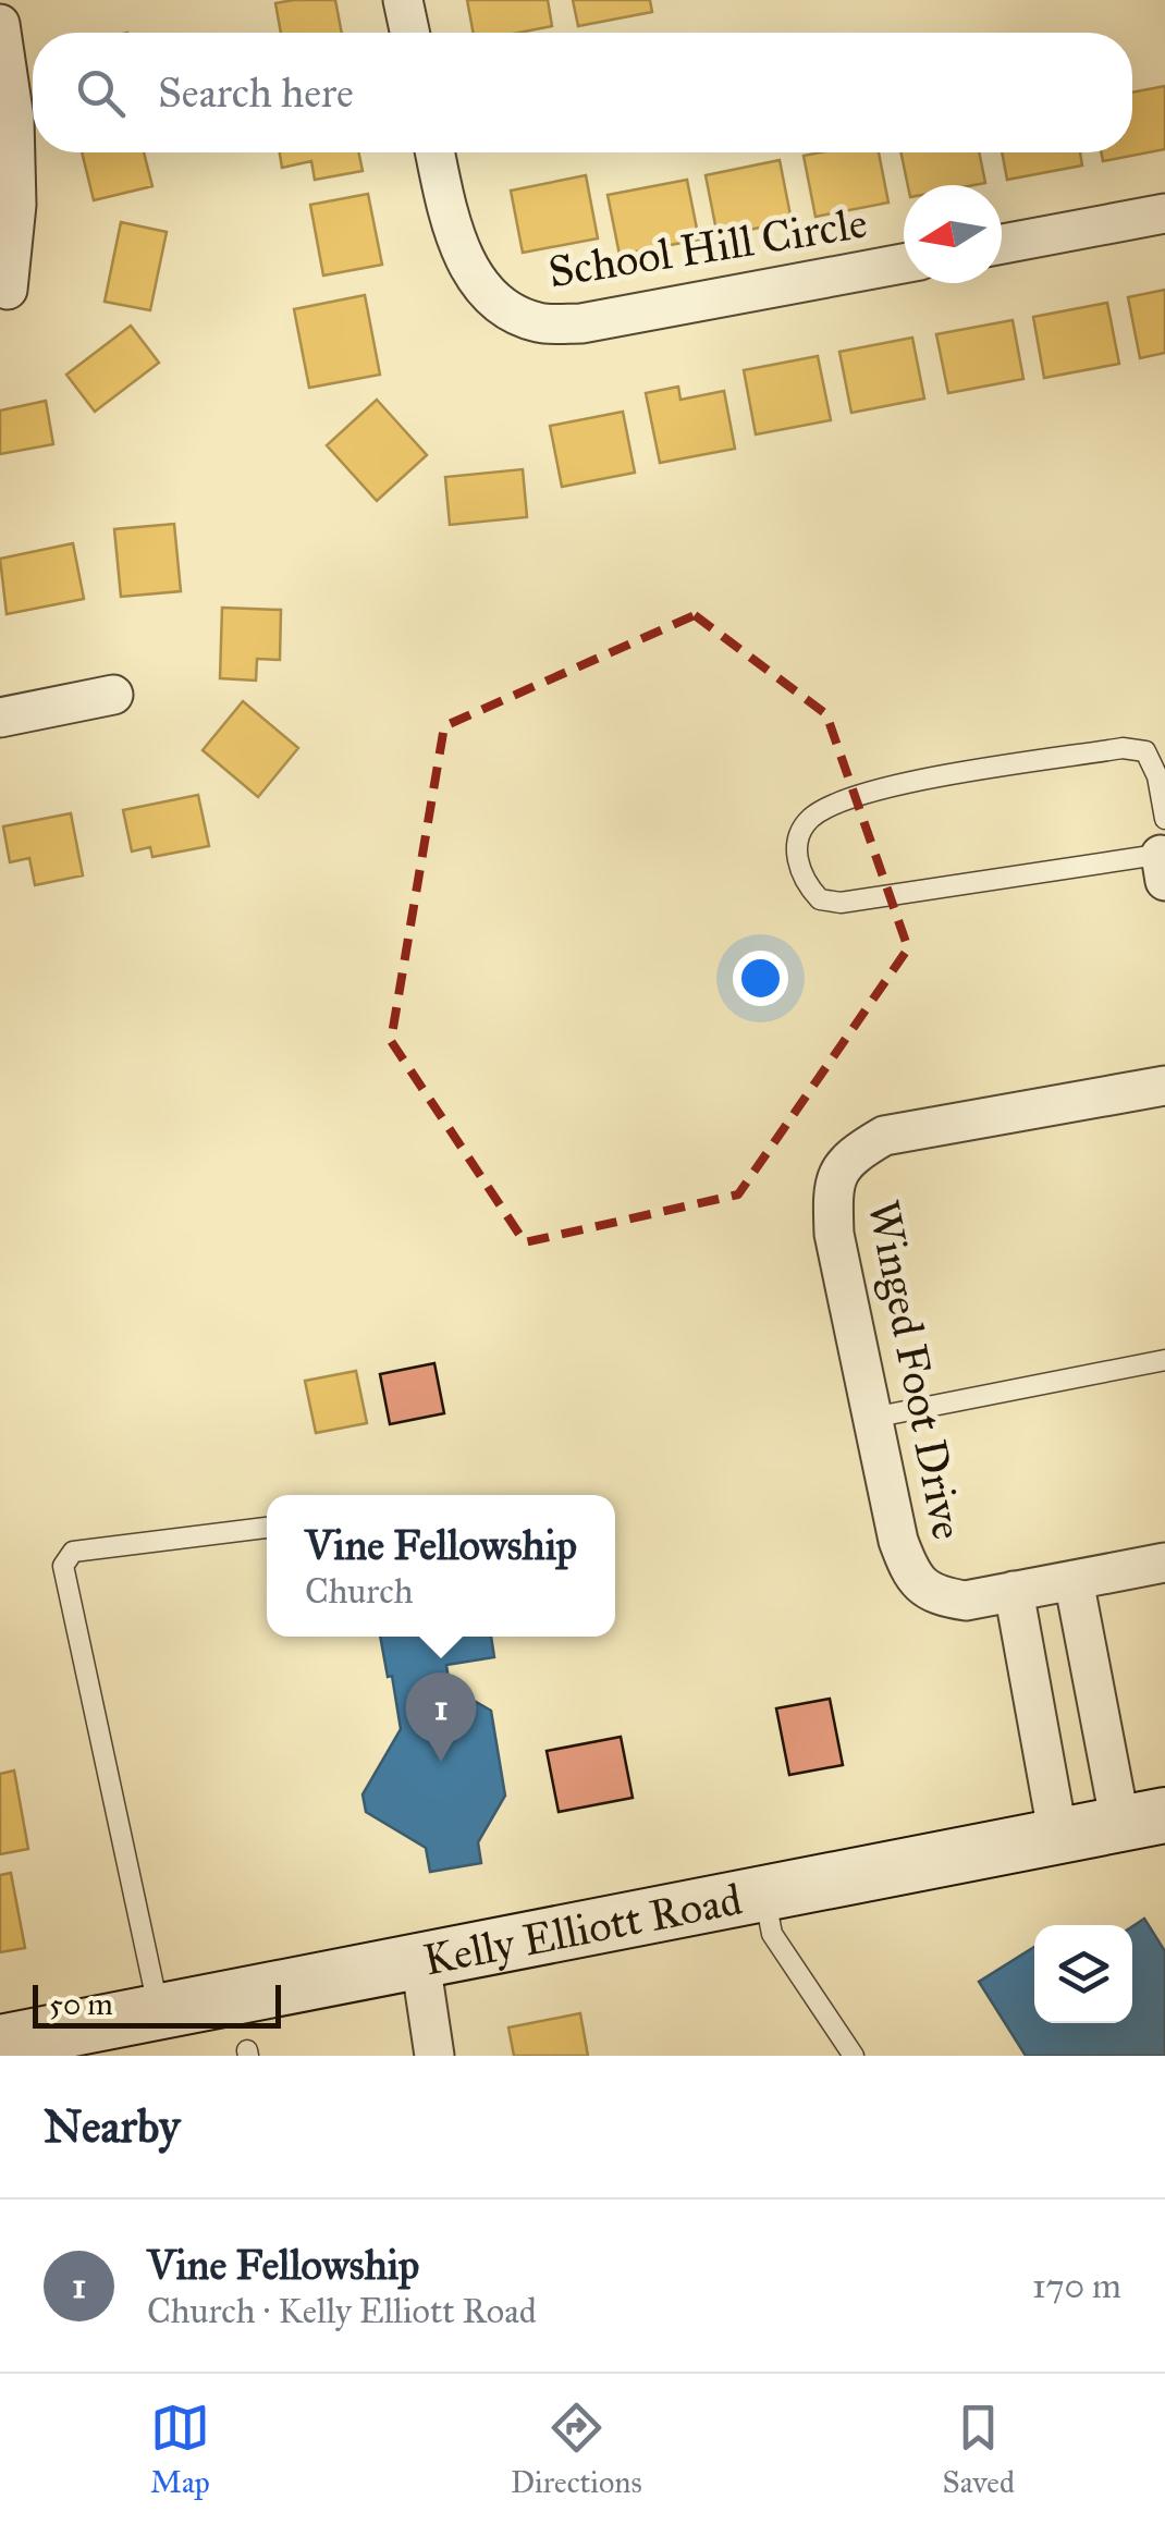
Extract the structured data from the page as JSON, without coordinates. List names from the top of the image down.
{
  "streets": {
    "street": ["School Hill Circle", "Winged Foot Drive", "Kelly Elliott Road"]
  },
  "scale_bar": "50 m",
  "north": "left",
  "page": {
    "search": "Search here",
    "popup": ["Vine Fellowship", "Church"],
    "pins": "1",
    "scale": "50 m",
    "heading": "Nearby",
    "list": [
      {
        "mark": "1",
        "name": "Vine Fellowship",
        "note": "Church · Kelly Elliott Road",
        "value": "170 m"
      }
    ],
    "nav": ["Map", "Directions", "Saved"]
  }
}
